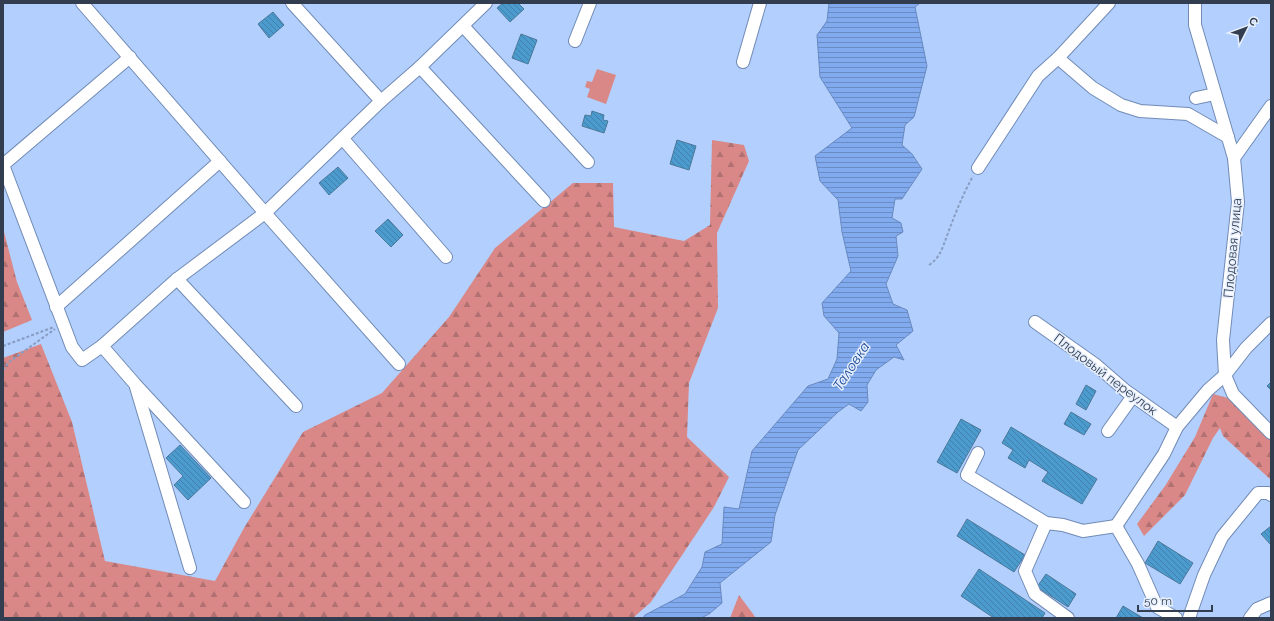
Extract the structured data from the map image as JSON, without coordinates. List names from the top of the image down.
{
  "streets": {
    "street": ["Плодовая улица", "Плодовый переулок"]
  },
  "water": ["Таловка"],
  "scale_bar": "50 m",
  "north": "top right"
}
